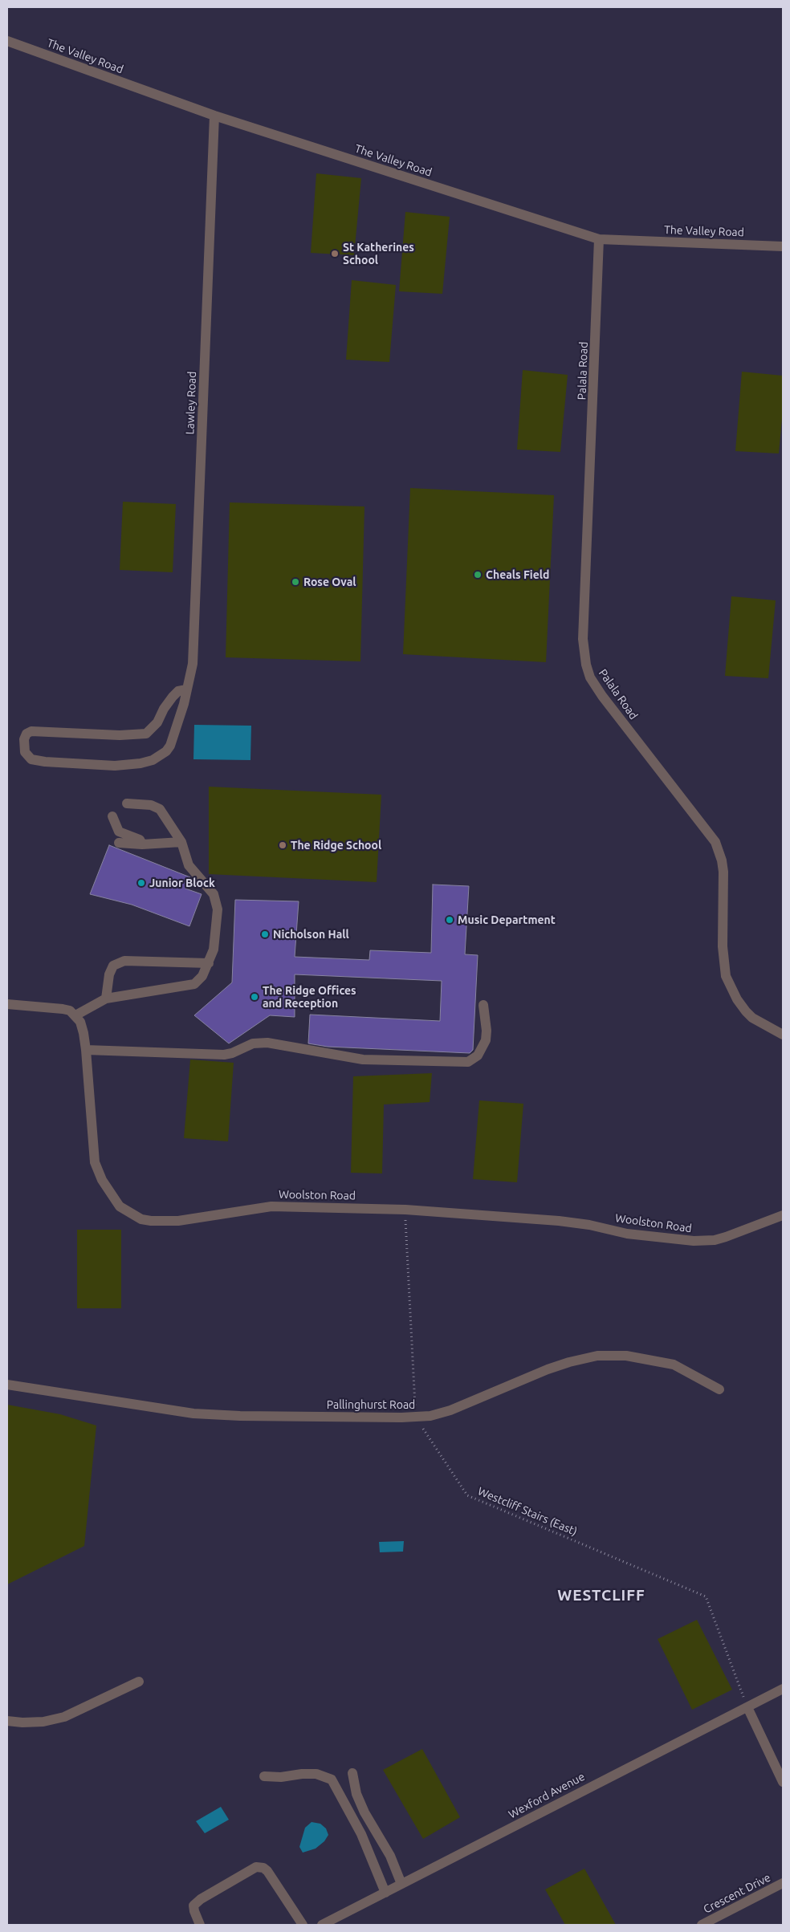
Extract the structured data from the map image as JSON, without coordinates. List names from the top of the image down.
{
  "streets": {
    "street": [
      "The Valley Road",
      "Palala Road",
      "Lawley Road",
      "Woolston Road",
      "Pallinghurst Road",
      "Wexford Avenue",
      "Crescent Drive"
    ],
    "path": ["Westcliff Stairs (East)"]
  },
  "crossings": [
    ["The Valley Road", "Palala Road"],
    ["The Valley Road", "Lawley Road"],
    ["Pallinghurst Road", "Westcliff Stairs (East)"],
    ["Westcliff Stairs (East)", "Wexford Avenue"]
  ],
  "districts": ["WESTCLIFF"],
  "places": [
    "St Katherines School",
    "Cheals Field",
    "Rose Oval",
    "The Ridge School",
    "Junior Block",
    "Music Department",
    "Nicholson Hall",
    "The Ridge Offices and Reception"
  ]
}
